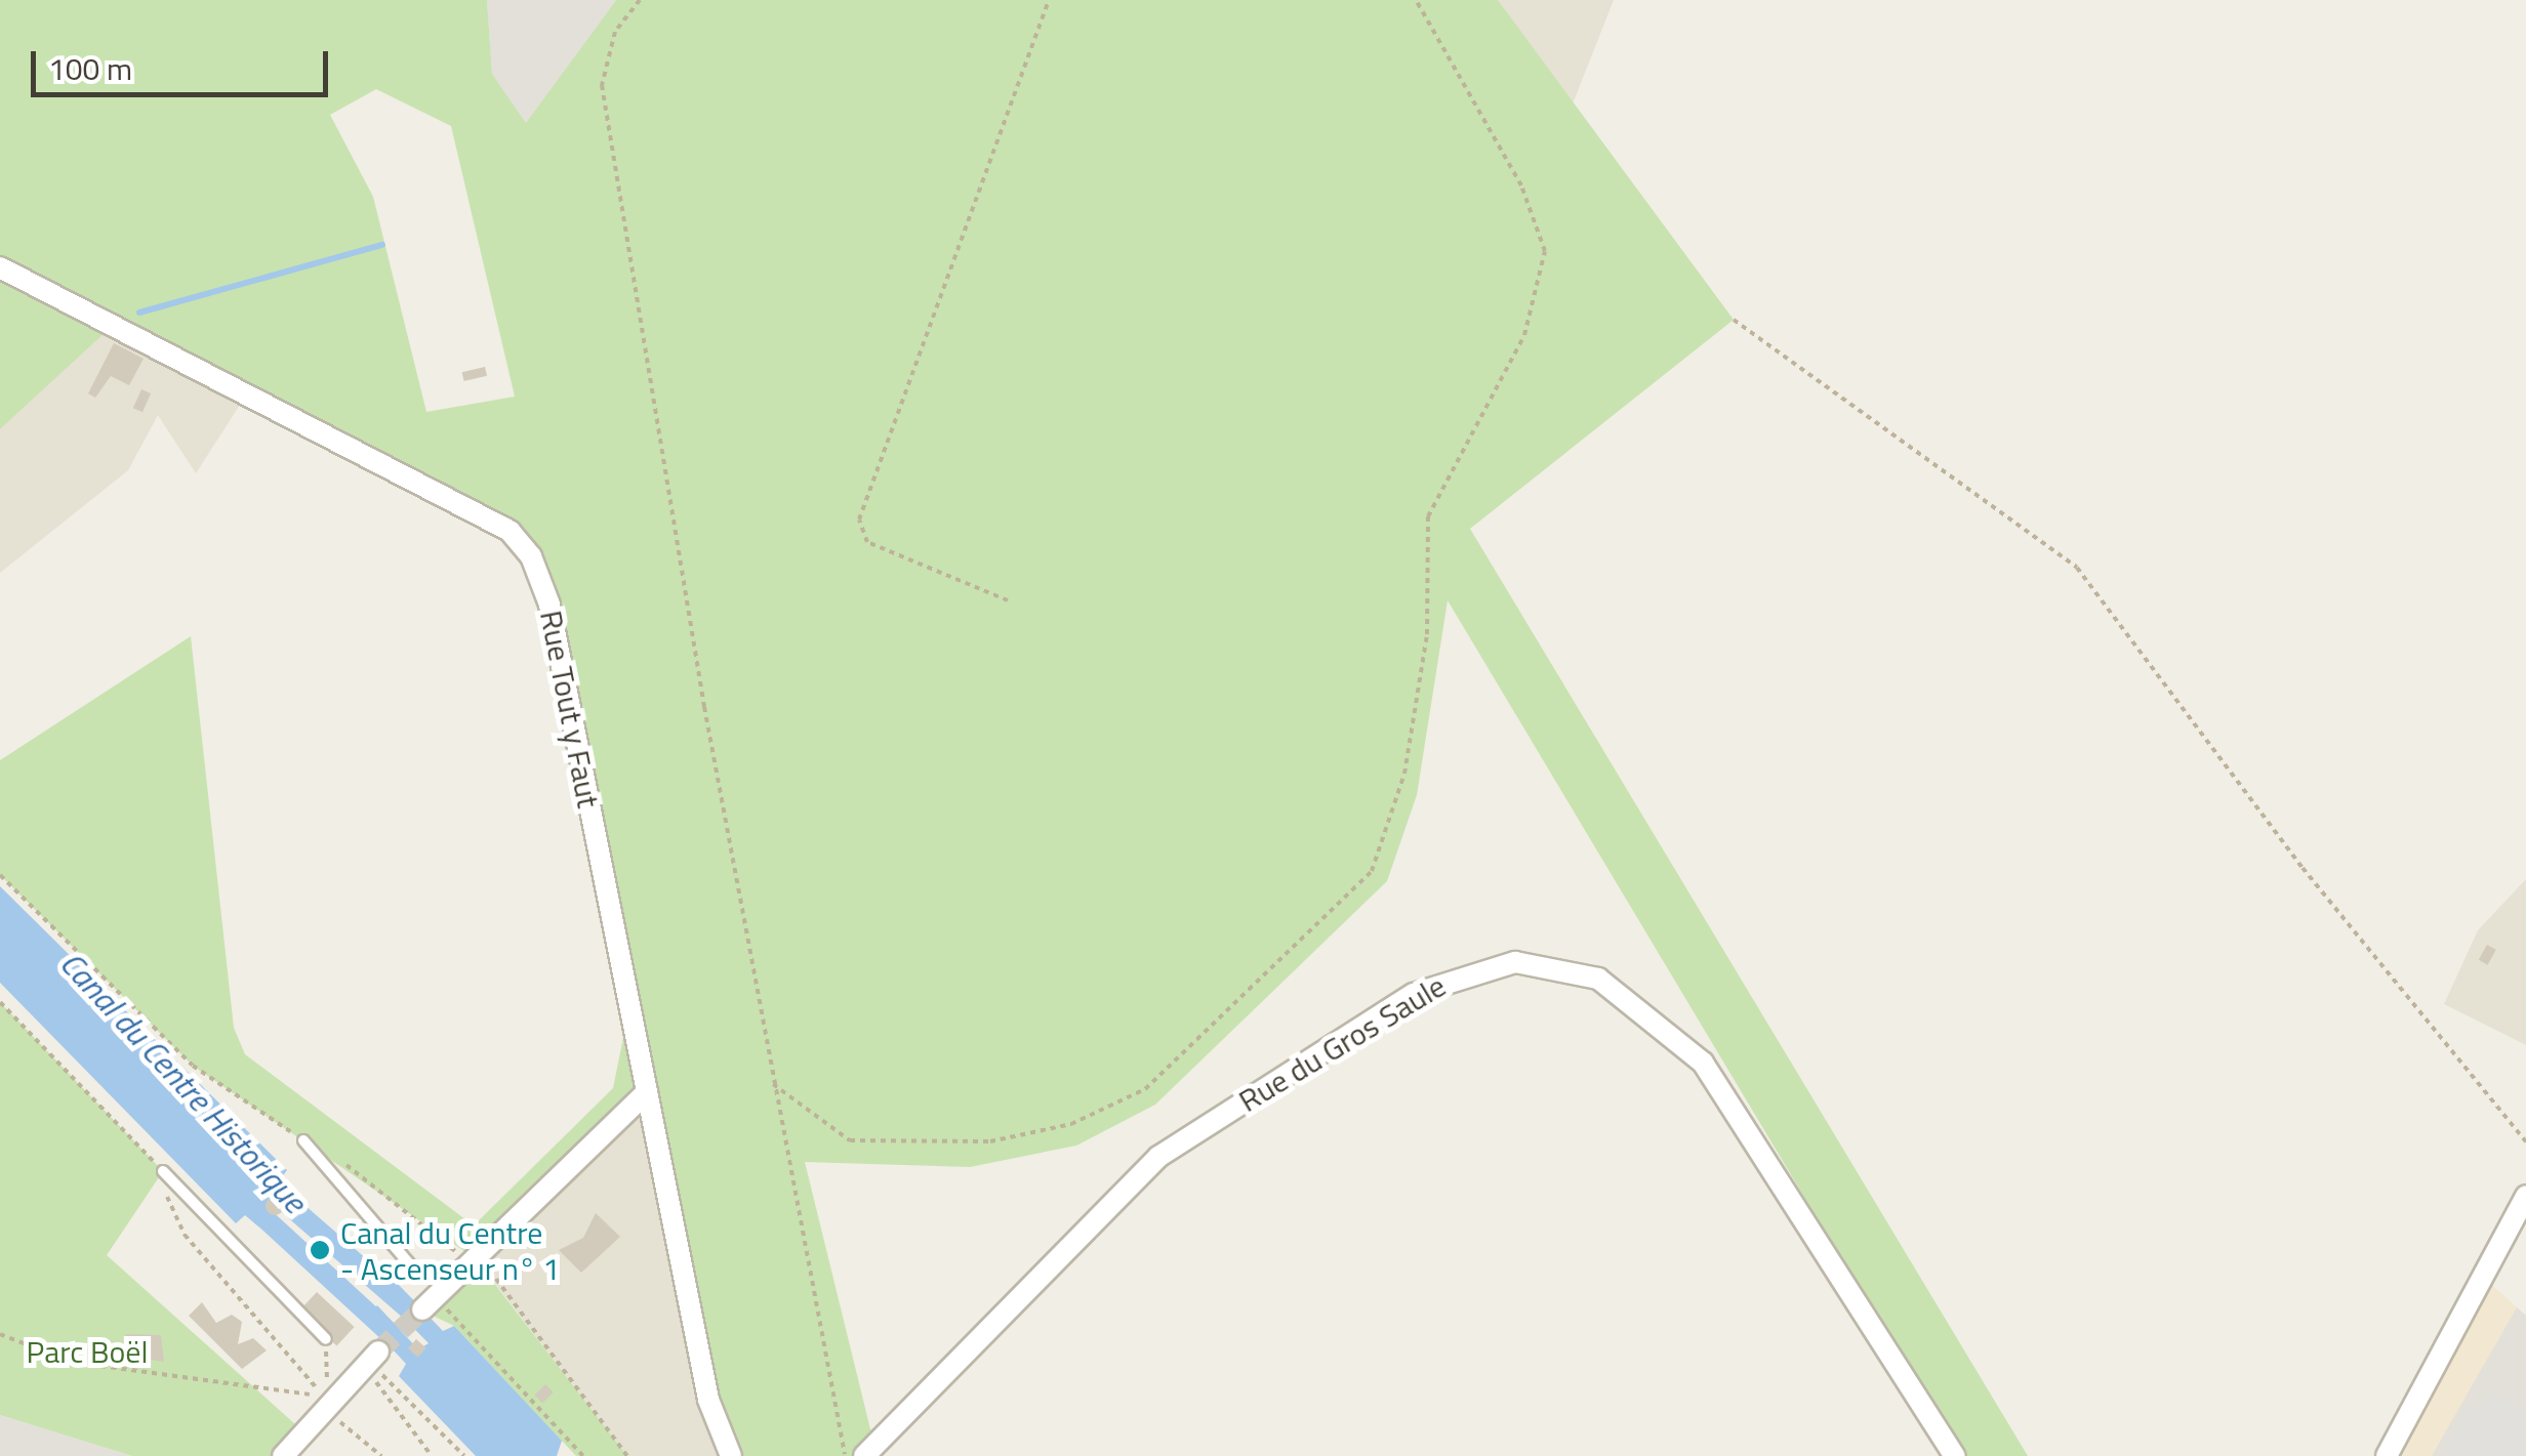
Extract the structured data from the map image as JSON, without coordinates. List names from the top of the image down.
{
  "streets": {
    "street": ["Rue Tout y Faut", "Rue du Gros Saule"]
  },
  "water": ["Canal du Centre Historique"],
  "parks": ["Parc Boël"],
  "places": ["Canal du Centre - Ascenseur n° 1"],
  "scale_bar": "100 m"
}
